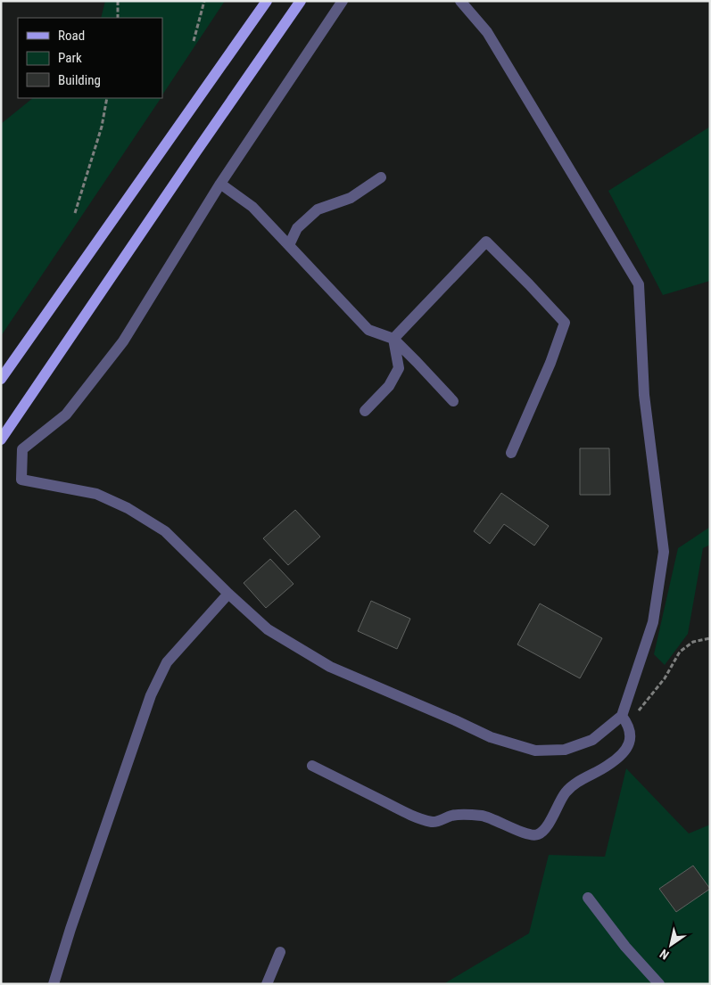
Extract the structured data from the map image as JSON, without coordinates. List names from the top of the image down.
{
  "legend": ["Road", "Park", "Building"],
  "north": "bottom left"
}
